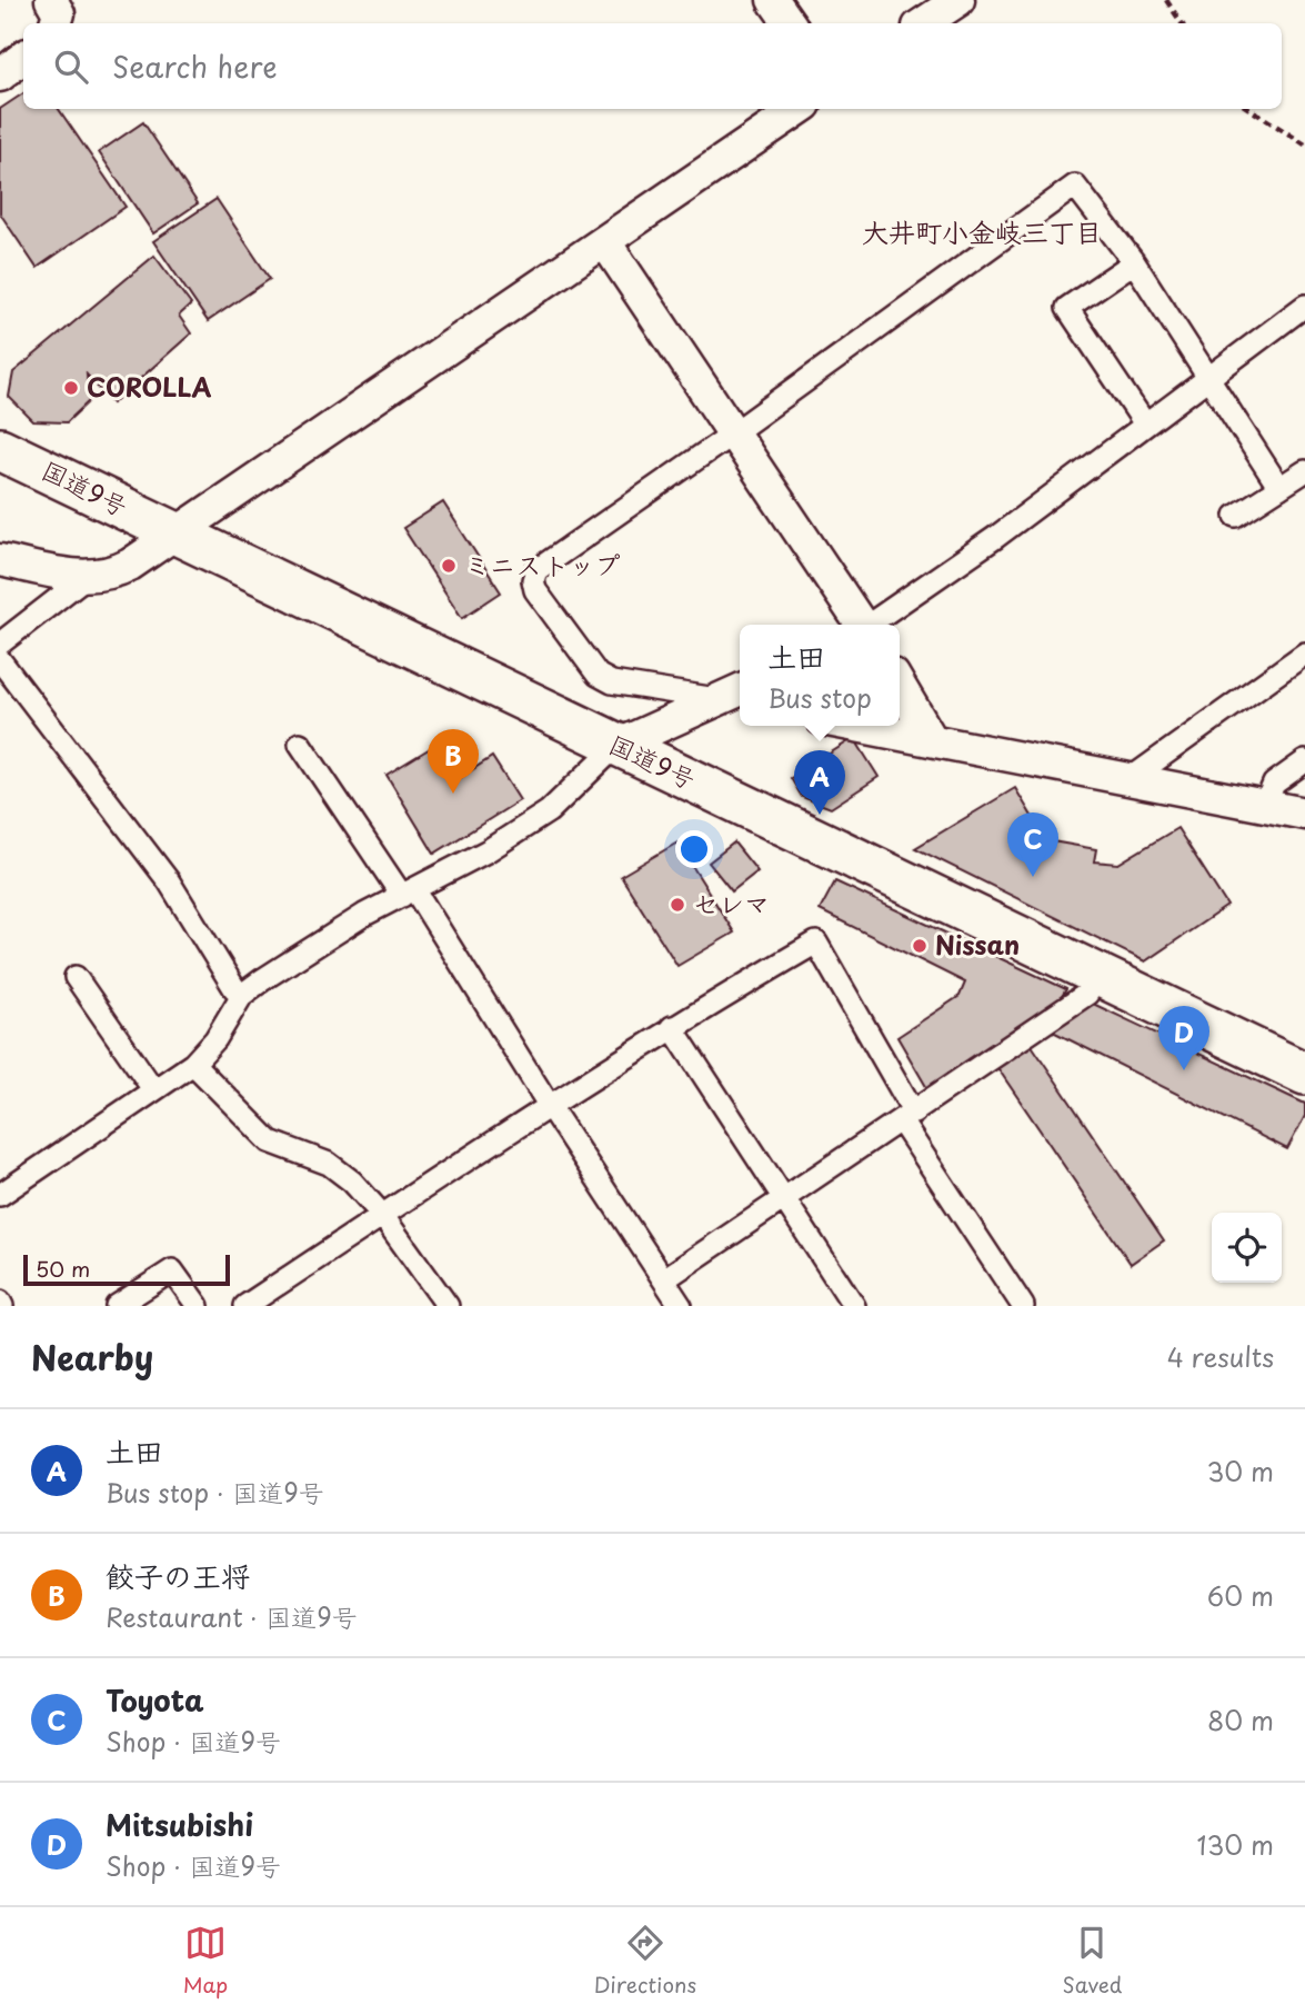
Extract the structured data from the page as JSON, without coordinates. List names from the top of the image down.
{
  "streets": {
    "highway": ["国道9号"]
  },
  "districts": ["大井町小金岐三丁目"],
  "places": [
    "COROLLA",
    "ミニストップ",
    "セレマ",
    "Nissan"
  ],
  "scale_bar": "50 m",
  "page": {
    "search": "Search here",
    "popup": ["土田", "Bus stop"],
    "pins": [
      "B",
      "A",
      "C",
      "D"
    ],
    "scale": "50 m",
    "heading": ["Nearby", "4 results"],
    "list": [
      {
        "mark": "A",
        "name": "土田",
        "note": "Bus stop · 国道9号",
        "value": "30 m"
      },
      {
        "mark": "B",
        "name": "餃子の王将",
        "note": "Restaurant · 国道9号",
        "value": "60 m"
      },
      {
        "mark": "C",
        "name": "Toyota",
        "note": "Shop · 国道9号",
        "value": "80 m"
      },
      {
        "mark": "D",
        "name": "Mitsubishi",
        "note": "Shop · 国道9号",
        "value": "130 m"
      }
    ],
    "nav": ["Map", "Directions", "Saved"]
  }
}
